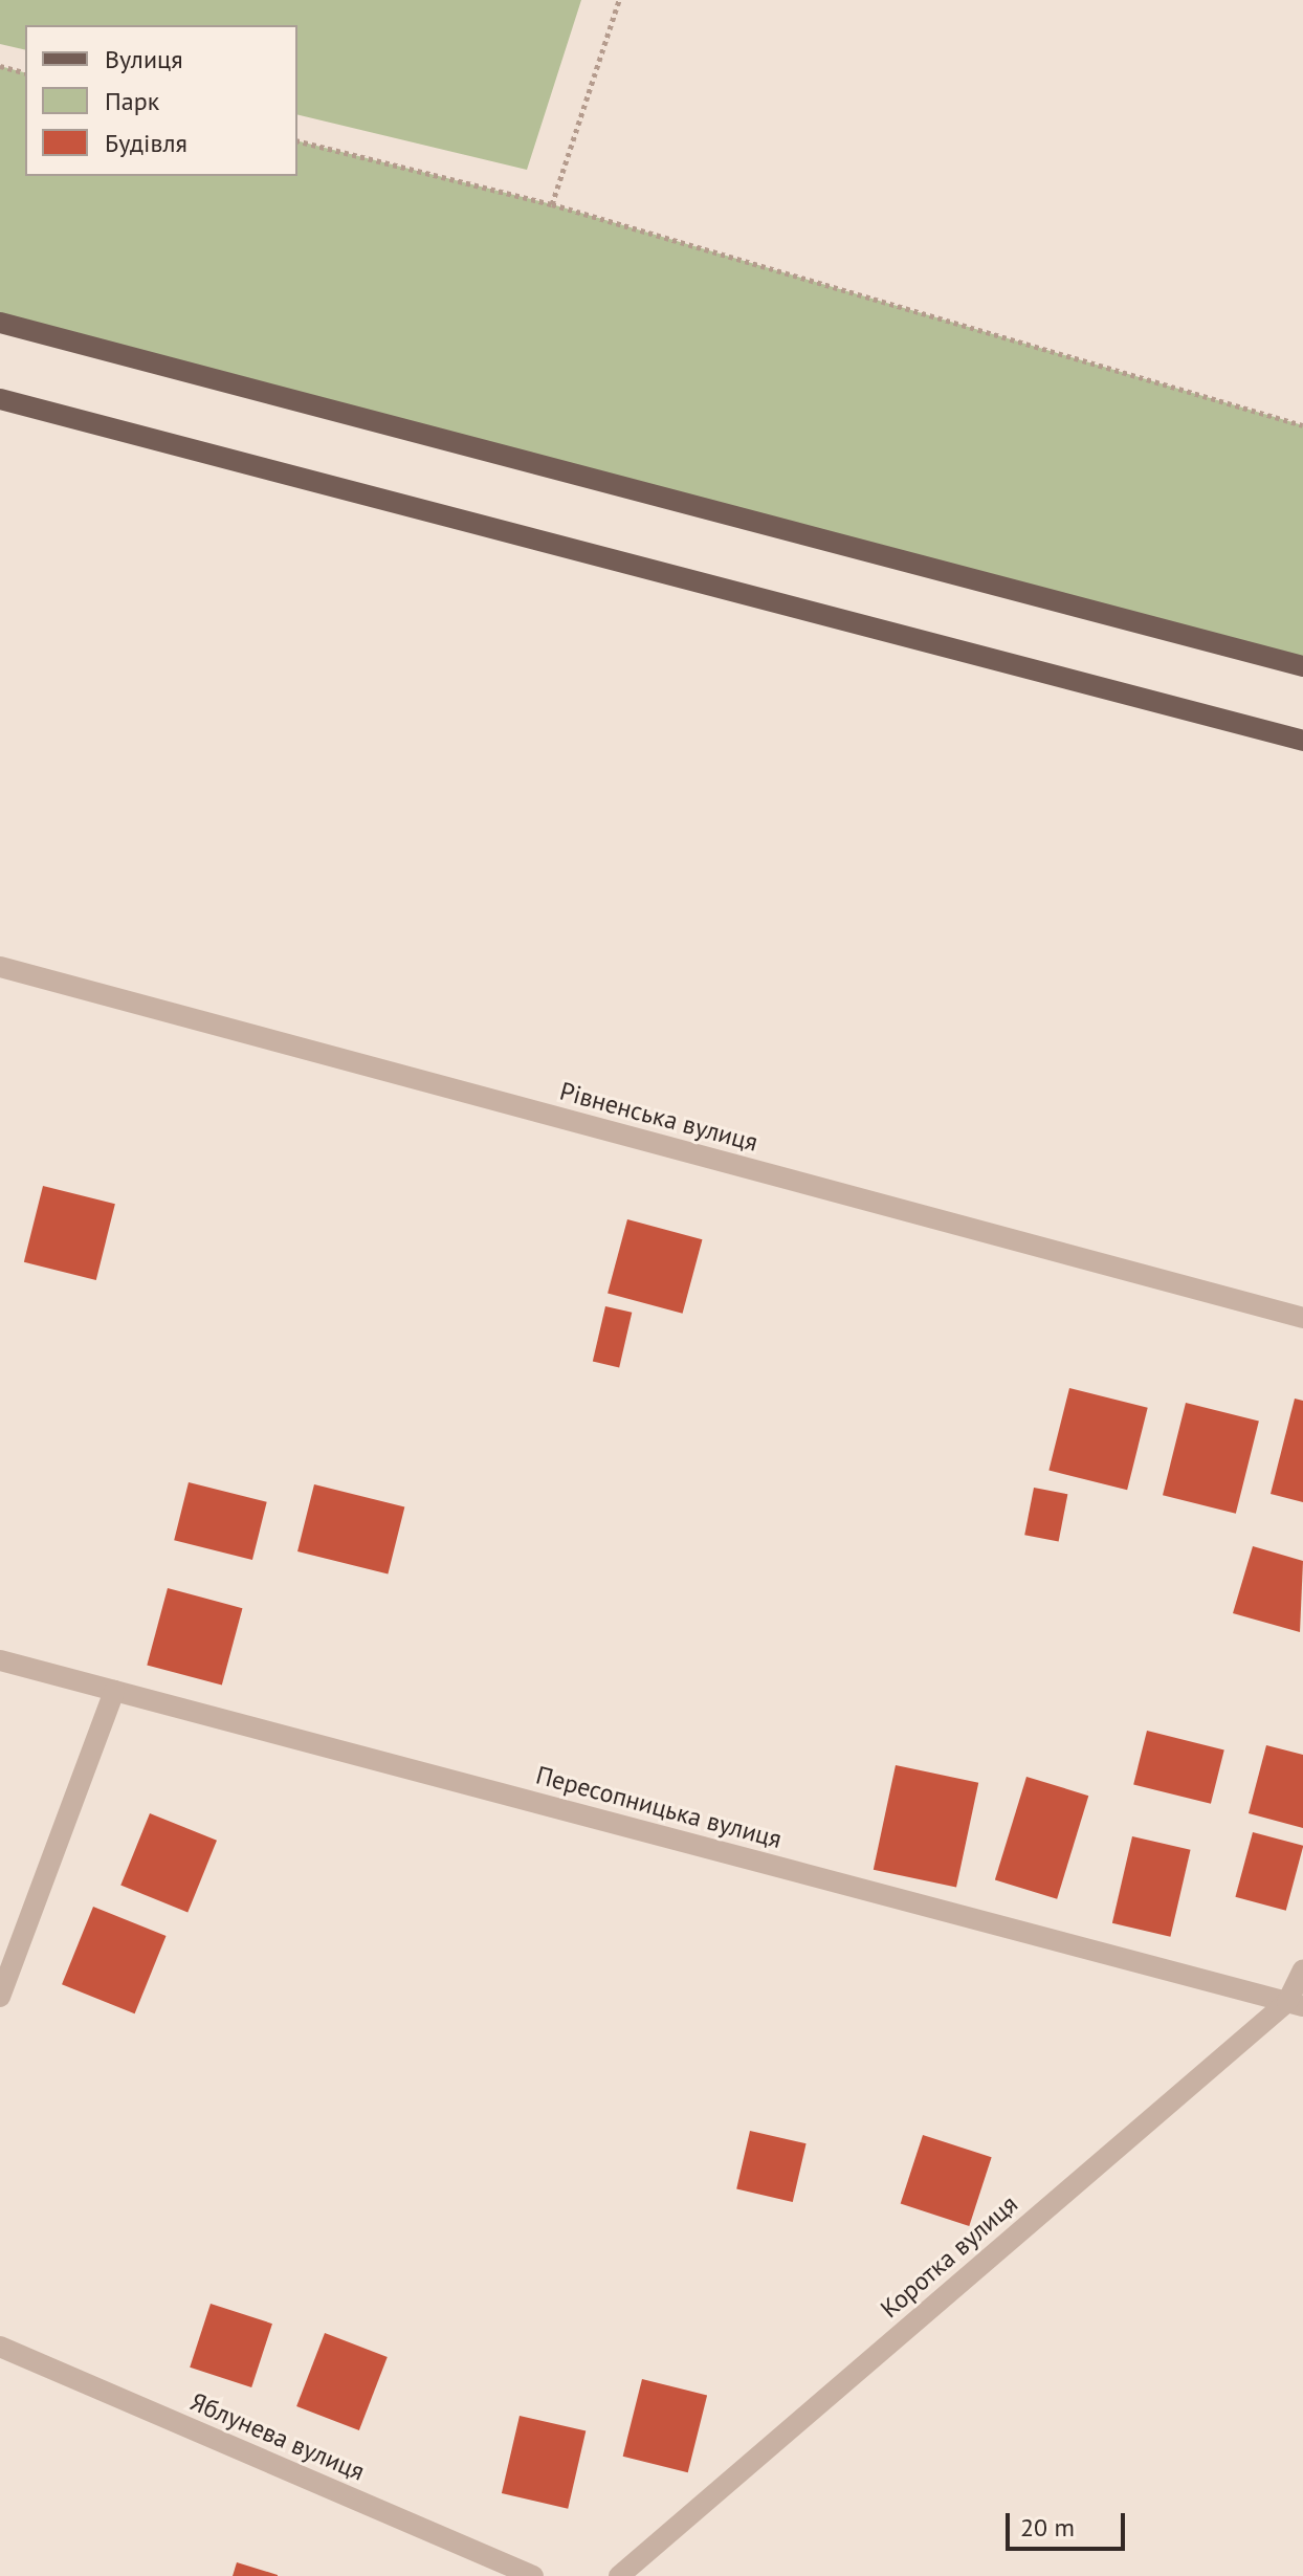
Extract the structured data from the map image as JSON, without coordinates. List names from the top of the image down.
{
  "streets": {
    "street": [
      "Рівненська вулиця",
      "Пересопницька вулиця",
      "Коротка вулиця",
      "Яблунева вулиця"
    ]
  },
  "crossings": [
    ["Пересопницька вулиця", "Коротка вулиця"]
  ],
  "legend": ["Вулиця", "Парк", "Будівля"],
  "scale_bar": "20 m"
}
